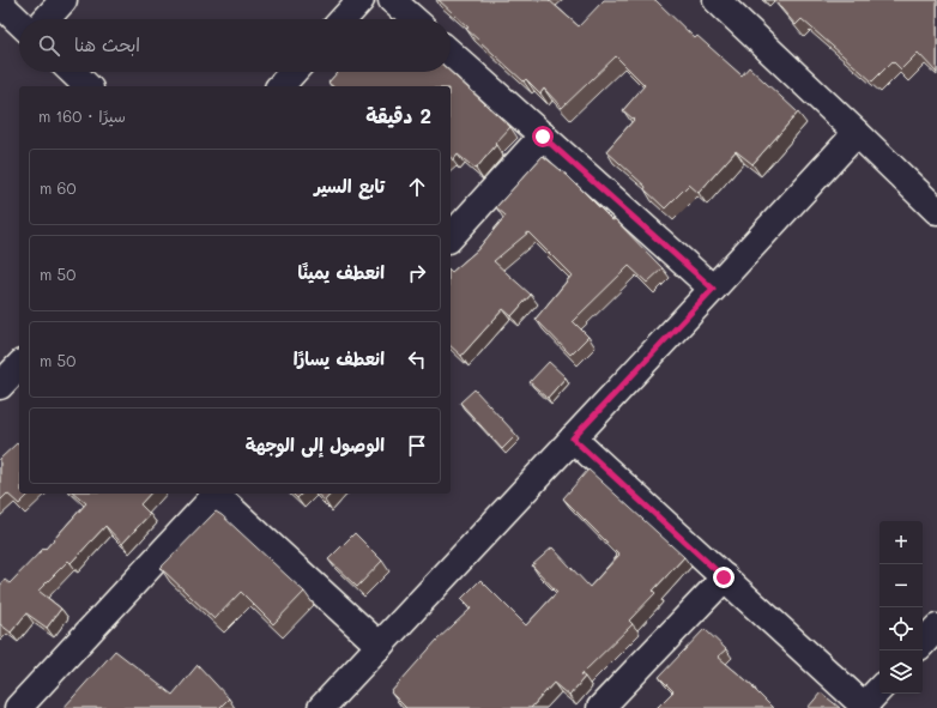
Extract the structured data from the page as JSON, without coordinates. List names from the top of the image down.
{
  "page": {
    "search": "ابحث هنا",
    "heading": ["2 دقيقة", "سيرًا · 160 m"],
    "list": [
      ["تابع السير", "60 m"],
      ["انعطف يمينًا", "50 m"],
      ["انعطف يسارًا", "50 m"],
      "الوصول إلى الوجهة"
    ],
    "map_buttons": ["+", "−"]
  }
}
